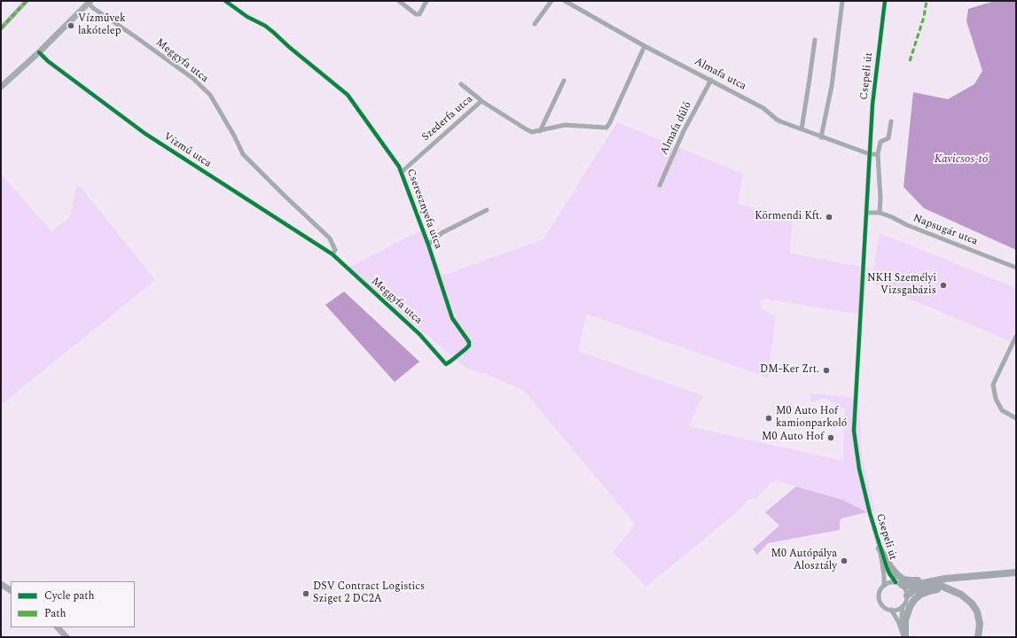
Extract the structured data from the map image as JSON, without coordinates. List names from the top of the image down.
{
  "streets": {
    "street": [
      "Meggyfa utca",
      "Almafa utca",
      "Csepeli út",
      "Szederfa utca",
      "Almafa dűlő",
      "Vízmű utca",
      "Cseresznyefa utca",
      "Napsugár utca"
    ]
  },
  "crossings": [
    ["Meggyfa utca", "Vízmű utca"],
    ["Meggyfa utca", "Cseresznyefa utca"],
    ["Almafa utca", "Csepeli út"],
    ["Almafa utca", "Szederfa utca"],
    ["Almafa utca", "Almafa dűlő"],
    ["Csepeli út", "Napsugár utca"],
    ["Szederfa utca", "Cseresznyefa utca"]
  ],
  "water": ["Kavicsos-tó"],
  "places": [
    "Vízművek lakótelep",
    "Körmendi Kft.",
    "NKH Személyi Vizsgabázis",
    "DM-Ker Zrt.",
    "M0 Auto Hof kamionparkoló",
    "M0 Auto Hof",
    "M0 Autópálya Alosztály",
    "DSV Contract Logistics Sziget 2 DC2A"
  ],
  "legend": ["Cycle path", "Path"]
}
